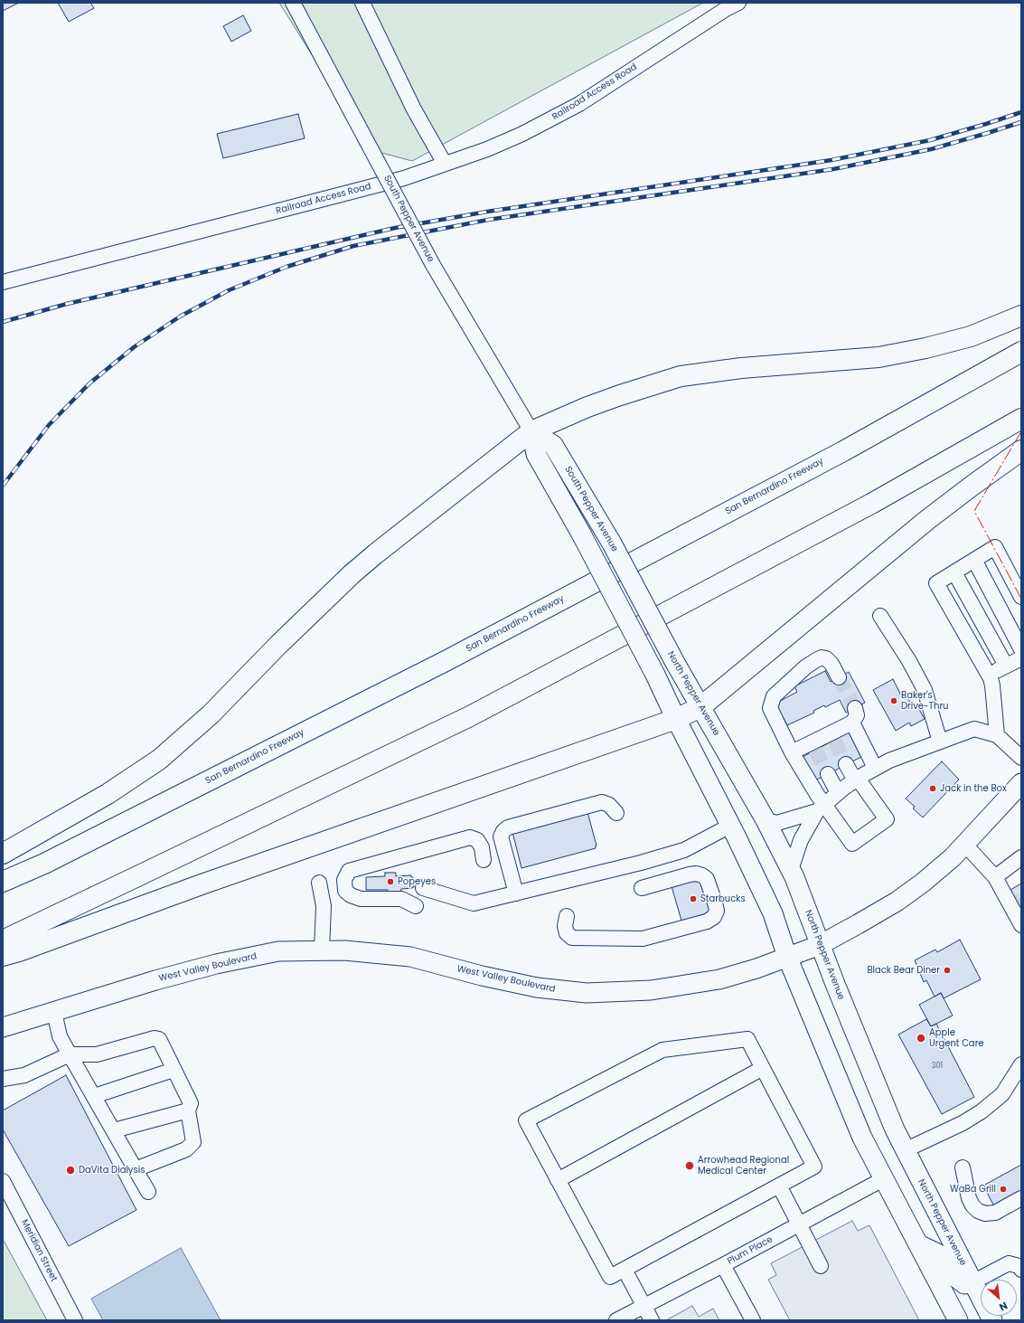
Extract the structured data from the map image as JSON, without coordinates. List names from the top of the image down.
{
  "streets": {
    "highway": ["San Bernardino Freeway"],
    "main road": ["South Pepper Avenue", "North Pepper Avenue", "West Valley Boulevard"],
    "street": ["Railroad Access Road", "Meridian Street", "Plum Place"]
  },
  "crossings": [
    ["South Pepper Avenue", "North Pepper Avenue"],
    ["North Pepper Avenue", "West Valley Boulevard"]
  ],
  "places": [
    "Baker's Drive-Thru",
    "Jack in the Box",
    "Popeyes",
    "Starbucks",
    "Black Bear Diner",
    "Apple Urgent Care",
    "Arrowhead Regional Medical Center",
    "DaVita Dialysis",
    "WaBa Grill"
  ],
  "house_numbers": ["301"],
  "north": "bottom right"
}
